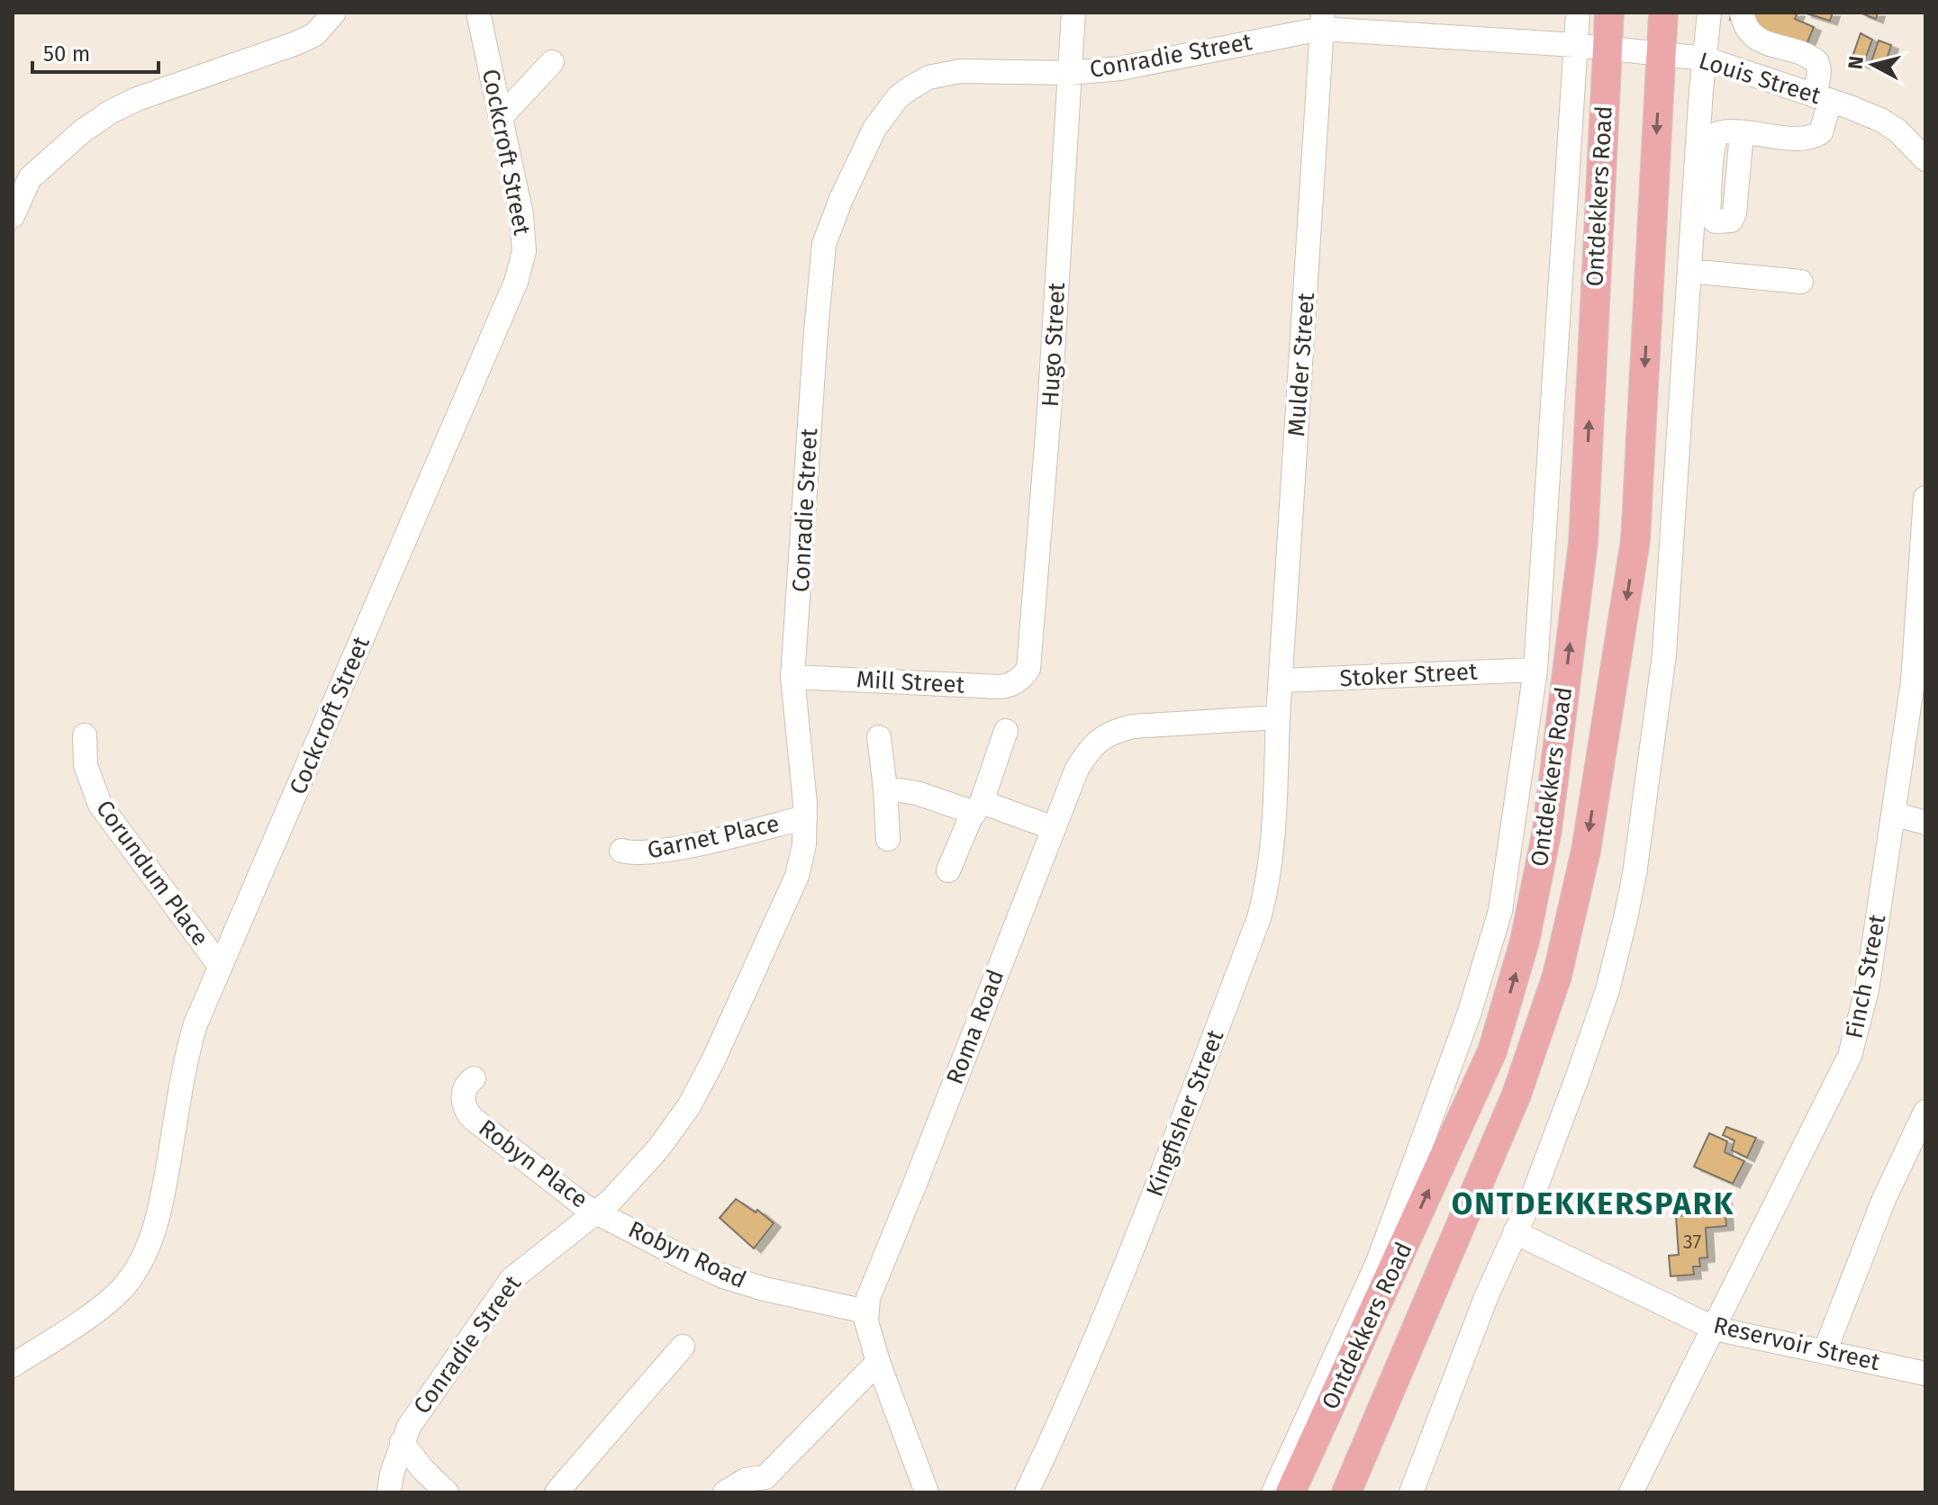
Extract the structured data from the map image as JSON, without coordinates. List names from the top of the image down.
{
  "streets": {
    "main road": ["Ontdekkers Road"],
    "street": [
      "Conradie Street",
      "Louis Street",
      "Cockcroft Street",
      "Hugo Street",
      "Mulder Street",
      "Stoker Street",
      "Mill Street",
      "Garnet Place",
      "Corundum Place",
      "Finch Street",
      "Roma Road",
      "Kingfisher Street",
      "Robyn Place",
      "Robyn Road",
      "Reservoir Street"
    ]
  },
  "crossings": [
    ["Conradie Street", "Louis Street"],
    ["Conradie Street", "Ontdekkers Road"],
    ["Conradie Street", "Hugo Street"],
    ["Conradie Street", "Mulder Street"],
    ["Conradie Street", "Mill Street"],
    ["Conradie Street", "Garnet Place"],
    ["Conradie Street", "Robyn Place"],
    ["Conradie Street", "Robyn Road"],
    ["Louis Street", "Ontdekkers Road"],
    ["Cockcroft Street", "Corundum Place"],
    ["Ontdekkers Road", "Stoker Street"],
    ["Hugo Street", "Mill Street"],
    ["Mulder Street", "Stoker Street"],
    ["Mulder Street", "Roma Road"],
    ["Mulder Street", "Kingfisher Street"],
    ["Finch Street", "Reservoir Street"],
    ["Roma Road", "Kingfisher Street"],
    ["Roma Road", "Robyn Road"],
    ["Robyn Place", "Robyn Road"]
  ],
  "districts": ["ONTDEKKERSPARK"],
  "house_numbers": ["37"],
  "scale_bar": "50 m",
  "north": "left"
}
